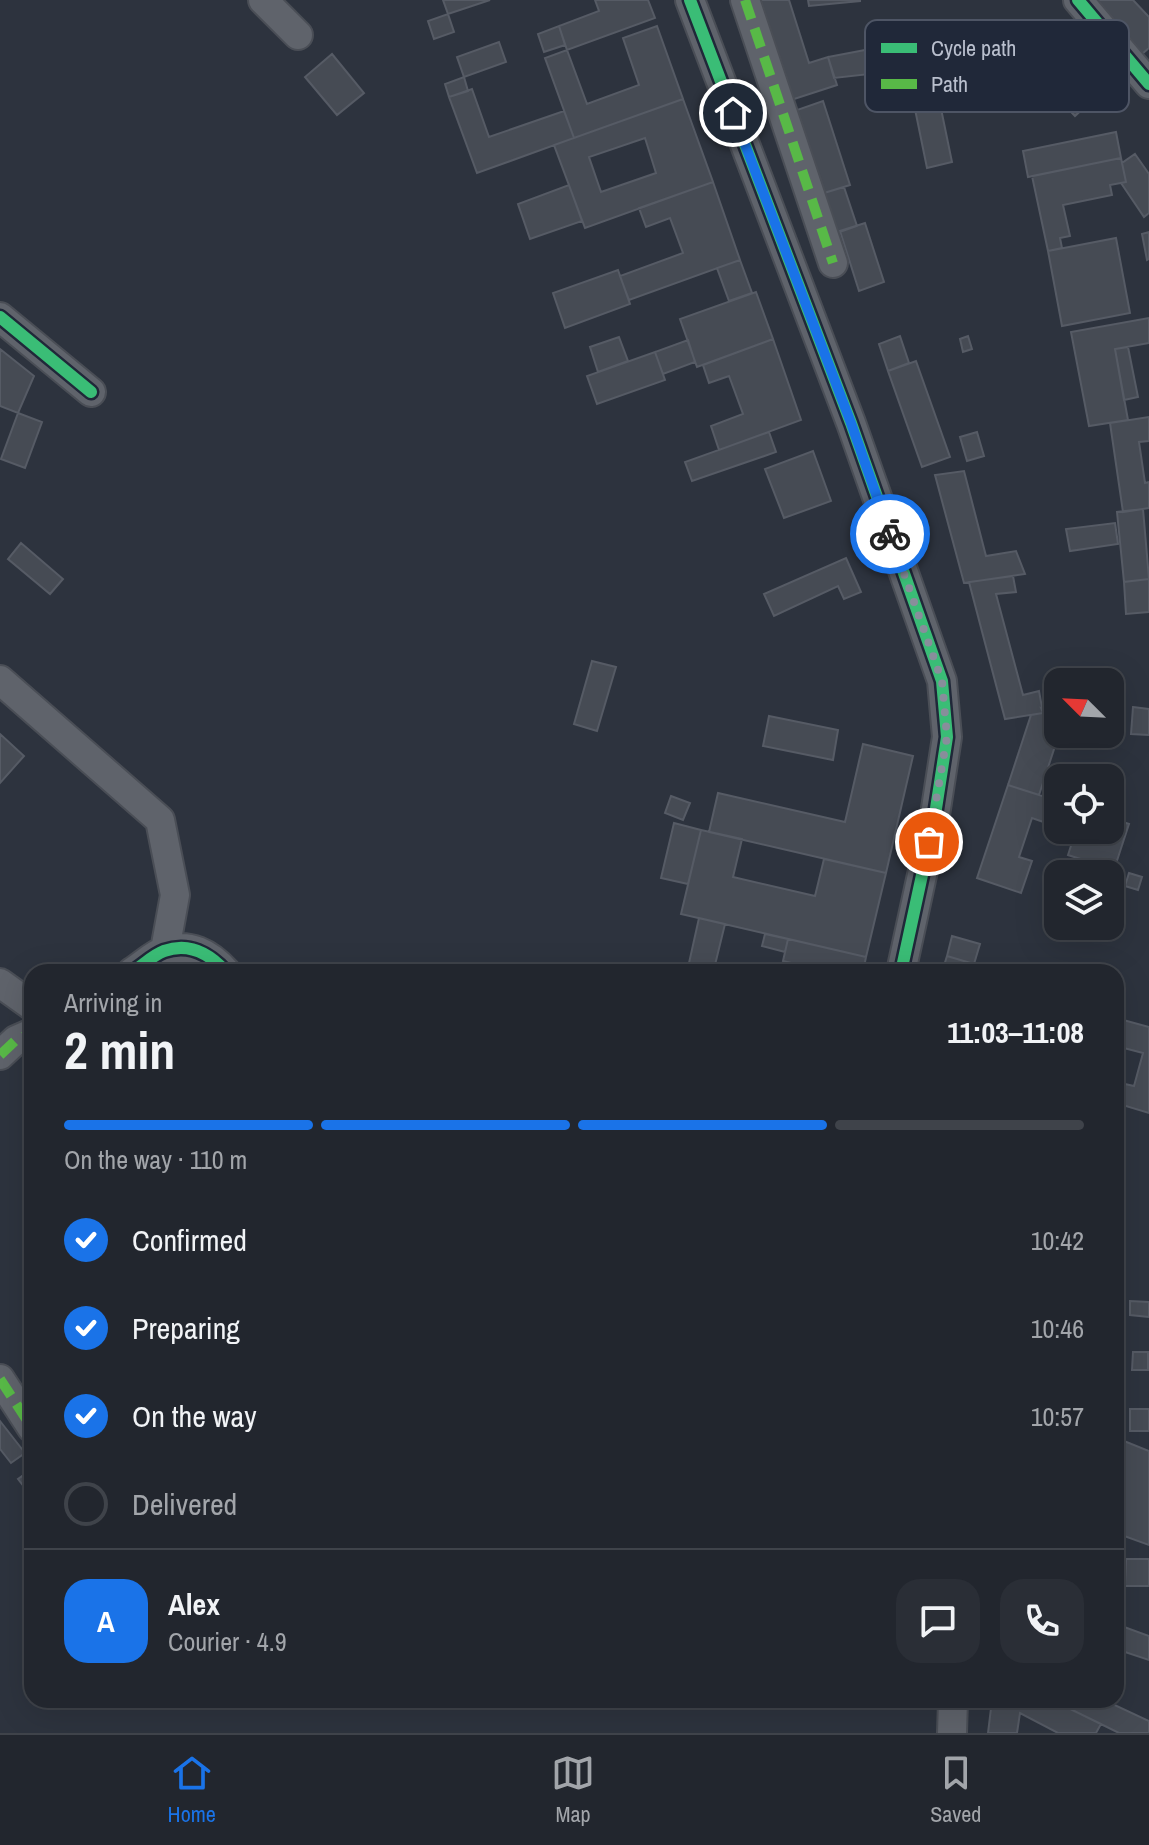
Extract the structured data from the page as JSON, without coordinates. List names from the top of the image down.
{
  "legend": ["Cycle path", "Path"],
  "north": "top left",
  "page": {
    "heading": ["2 min", "Arriving in", "11:03–11:08"],
    "panel": ["Alex", "Courier · 4.9"],
    "bar": "On the way · 110 m",
    "list": [
      ["Confirmed", "10:42"],
      ["Preparing", "10:46"],
      ["On the way", "10:57"],
      "Delivered"
    ],
    "round": "A",
    "tabs": ["Home", "Map", "Saved"]
  }
}
